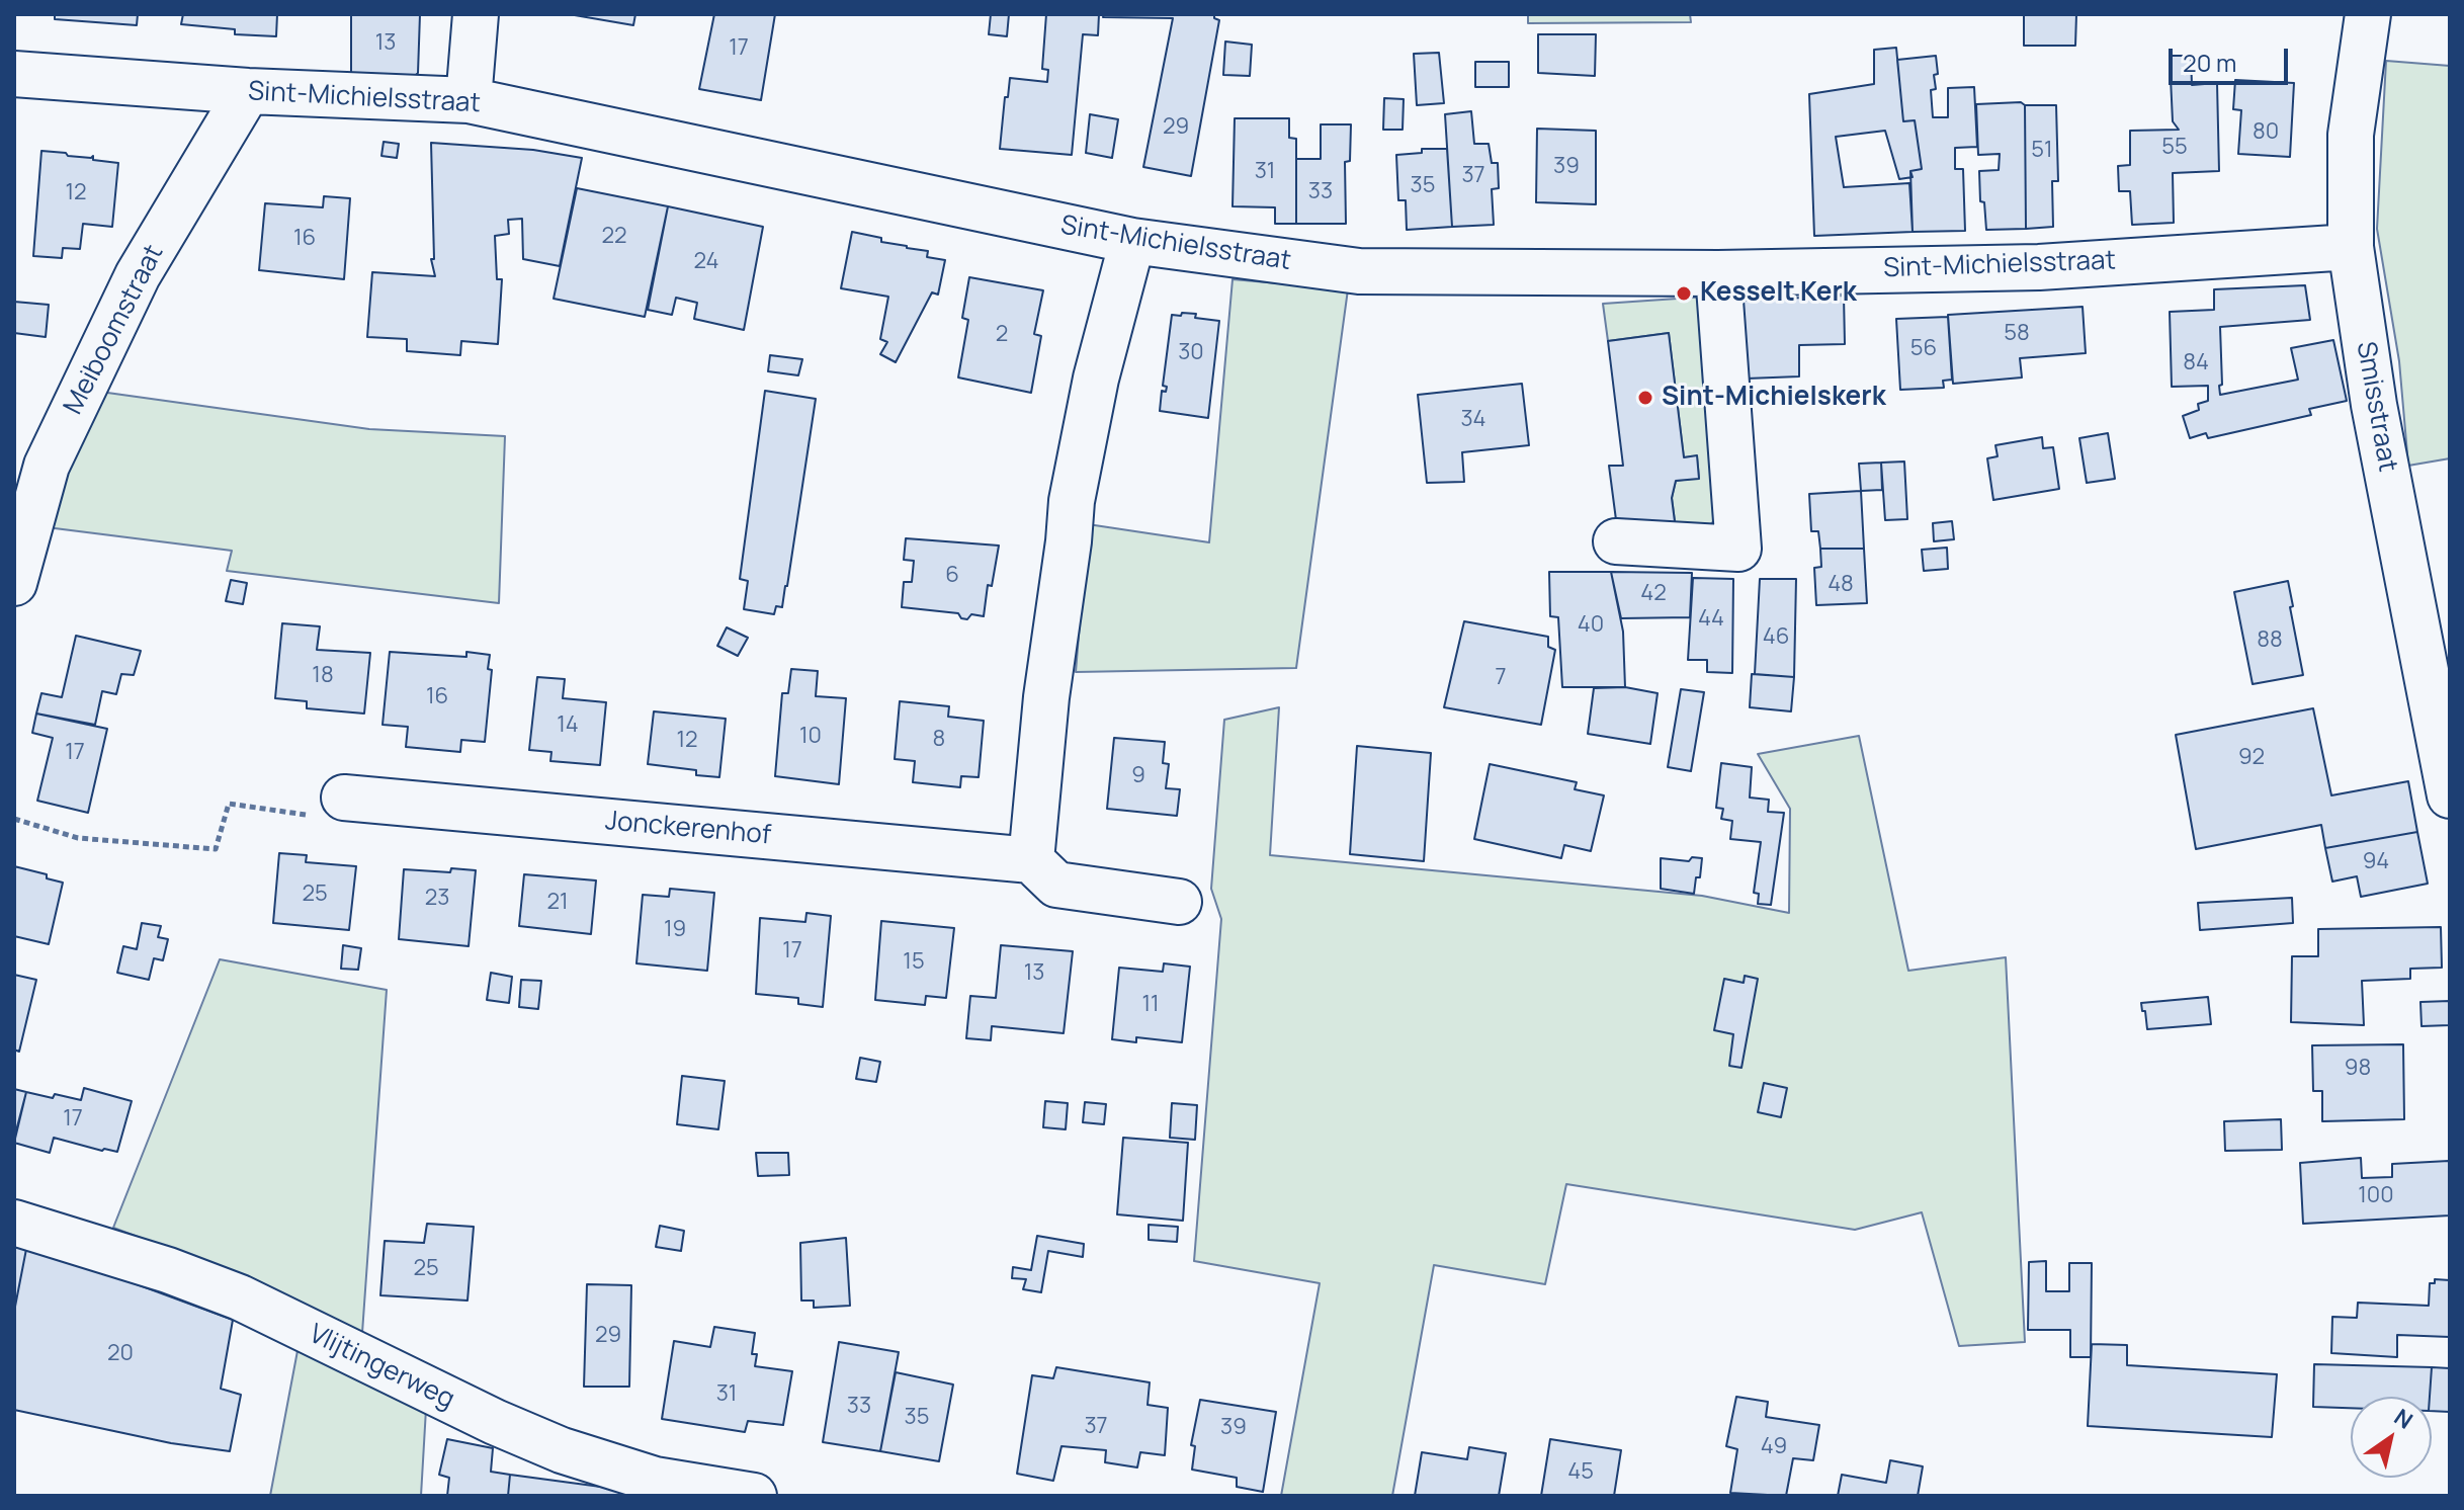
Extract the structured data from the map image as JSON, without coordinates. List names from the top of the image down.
{
  "streets": {
    "street": [
      "Sint-Michielsstraat",
      "Meiboomstraat",
      "Smisstraat",
      "Jonckerenhof",
      "Vlijtingerweg"
    ]
  },
  "crossings": [
    ["Sint-Michielsstraat", "Meiboomstraat"],
    ["Sint-Michielsstraat", "Smisstraat"]
  ],
  "places": ["Kesselt Kerk", "Sint-Michielskerk"],
  "house_numbers": [
    "13",
    "17",
    "29",
    "80",
    "55",
    "51",
    "39",
    "31",
    "37",
    "35",
    "33",
    "12",
    "22",
    "16",
    "24",
    "58",
    "2",
    "56",
    "30",
    "84",
    "34",
    "6",
    "48",
    "42",
    "44",
    "40",
    "46",
    "88",
    "18",
    "7",
    "16",
    "14",
    "10",
    "8",
    "12",
    "17",
    "92",
    "9",
    "94",
    "25",
    "23",
    "21",
    "19",
    "17",
    "15",
    "13",
    "11",
    "98",
    "17",
    "100",
    "25",
    "29",
    "20",
    "31",
    "33",
    "35",
    "37",
    "39",
    "49",
    "45"
  ],
  "scale_bar": "20 m",
  "north": "top right"
}
